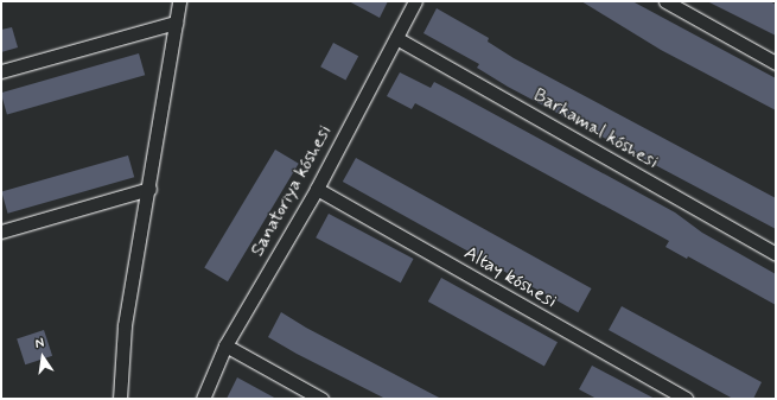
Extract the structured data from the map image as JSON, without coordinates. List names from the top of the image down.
{
  "streets": {
    "street": ["Barkamal kóshesi", "Sanatoriya kóshesi", "Altay kóshesi"]
  },
  "crossings": [
    ["Barkamal kóshesi", "Sanatoriya kóshesi"],
    ["Sanatoriya kóshesi", "Altay kóshesi"]
  ],
  "north": "top"
}
